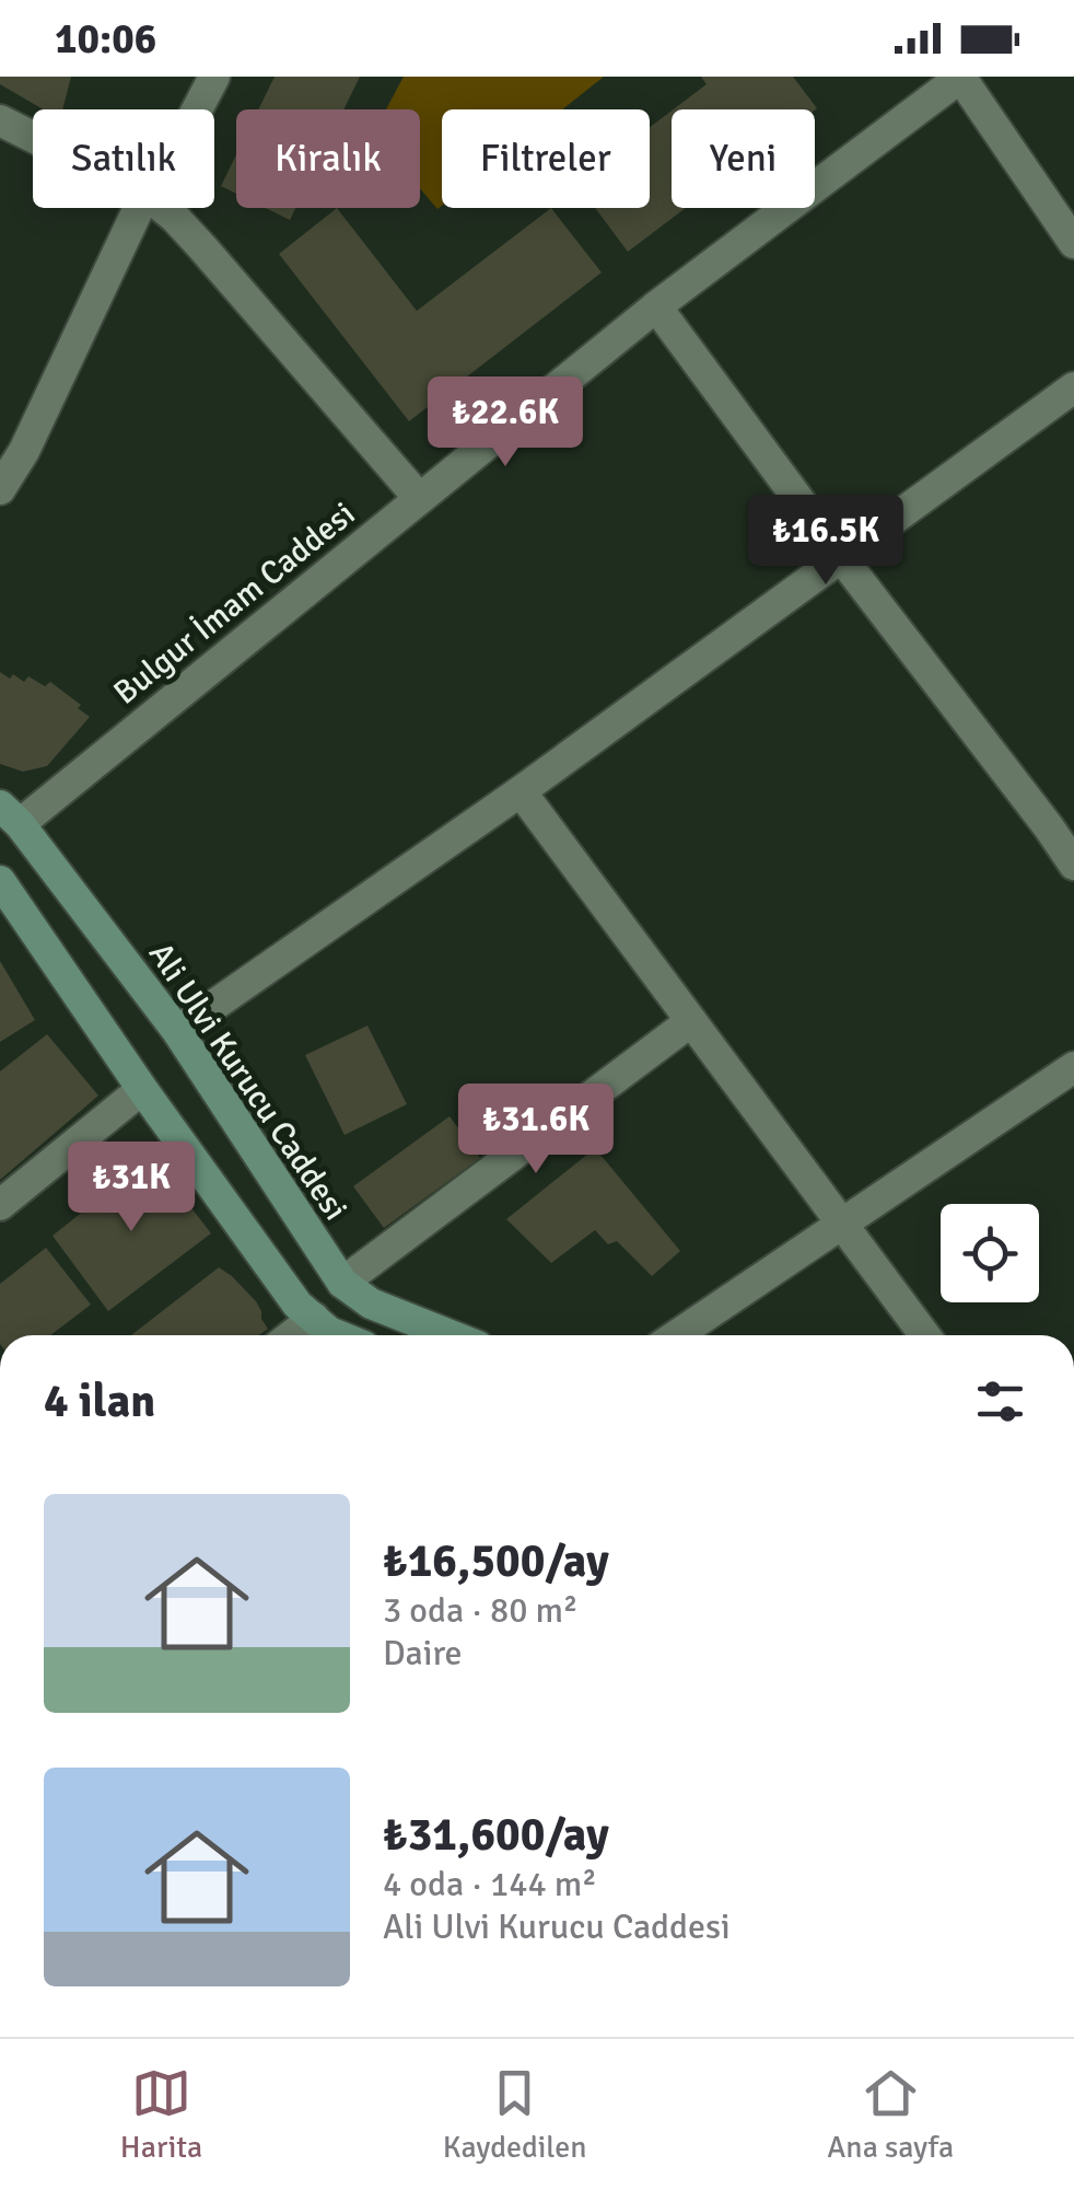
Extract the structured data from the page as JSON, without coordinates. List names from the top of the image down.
{
  "streets": {
    "main road": ["Ali Ulvi Kurucu Caddesi"],
    "street": ["Bulgur İmam Caddesi"]
  },
  "crossings": [
    ["Bulgur İmam Caddesi", "Ali Ulvi Kurucu Caddesi"]
  ],
  "page": {
    "status": "10:06",
    "chip": [
      "Satılık",
      "Kiralık",
      "Filtreler",
      "Yeni"
    ],
    "price": [
      "₺22.6K",
      "₺16.5K",
      "₺31.6K",
      "₺31K"
    ],
    "heading": "4 ilan",
    "list": [
      {
        "name": "₺16,500/ay",
        "note": "3 oda · 80 m² · Daire"
      },
      {
        "name": "₺31,600/ay",
        "note": "4 oda · 144 m² · Ali Ulvi Kurucu Caddesi"
      }
    ],
    "tabs": ["Harita", "Kaydedilen", "Ana sayfa"]
  }
}
